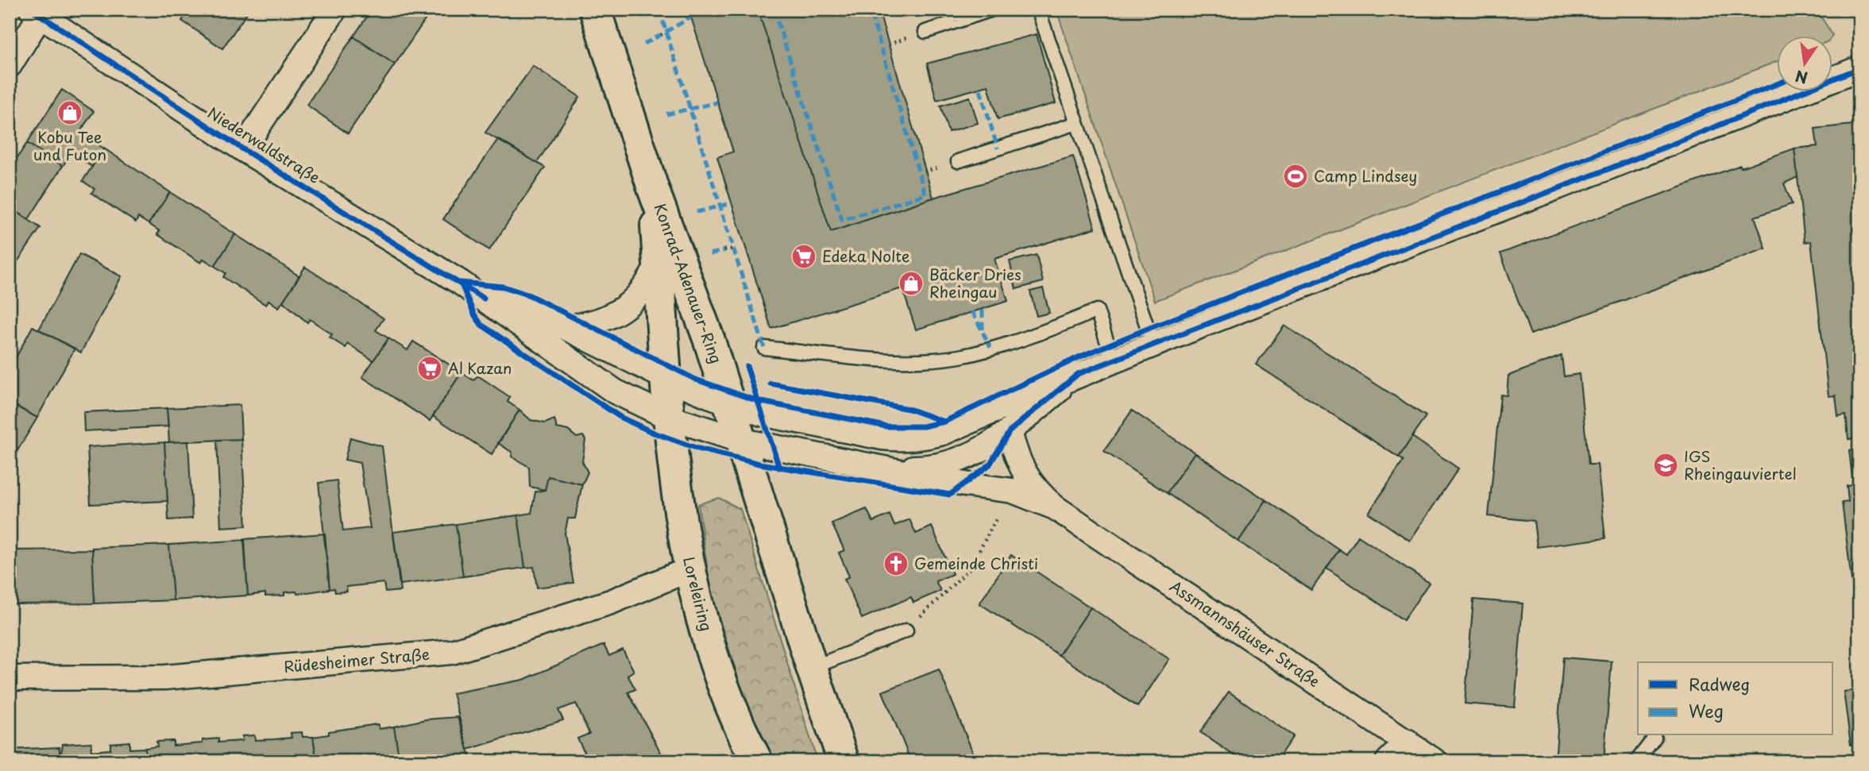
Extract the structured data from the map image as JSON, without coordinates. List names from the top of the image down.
{
  "streets": {
    "main road": ["Konrad-Adenauer-Ring", "Loreleiring"],
    "street": ["Niederwaldstraße", "Assmannshäuser Straße", "Rüdesheimer Straße"]
  },
  "crossings": [
    ["Niederwaldstraße", "Konrad-Adenauer-Ring"],
    ["Niederwaldstraße", "Loreleiring"],
    ["Niederwaldstraße", "Assmannshäuser Straße"],
    ["Konrad-Adenauer-Ring", "Loreleiring"],
    ["Loreleiring", "Rüdesheimer Straße"]
  ],
  "places": {
    "shop": ["Kobu Tee und Futon", "Bäcker Dries Rheingau"],
    "sports": ["Camp Lindsey"],
    "supermarket": ["Edeka Nolte", "Al Kazan"],
    "school or university": ["IGS Rheingauviertel"],
    "church": ["Gemeinde Christi"]
  },
  "legend": ["Radweg", "Weg"],
  "north": "bottom"
}
